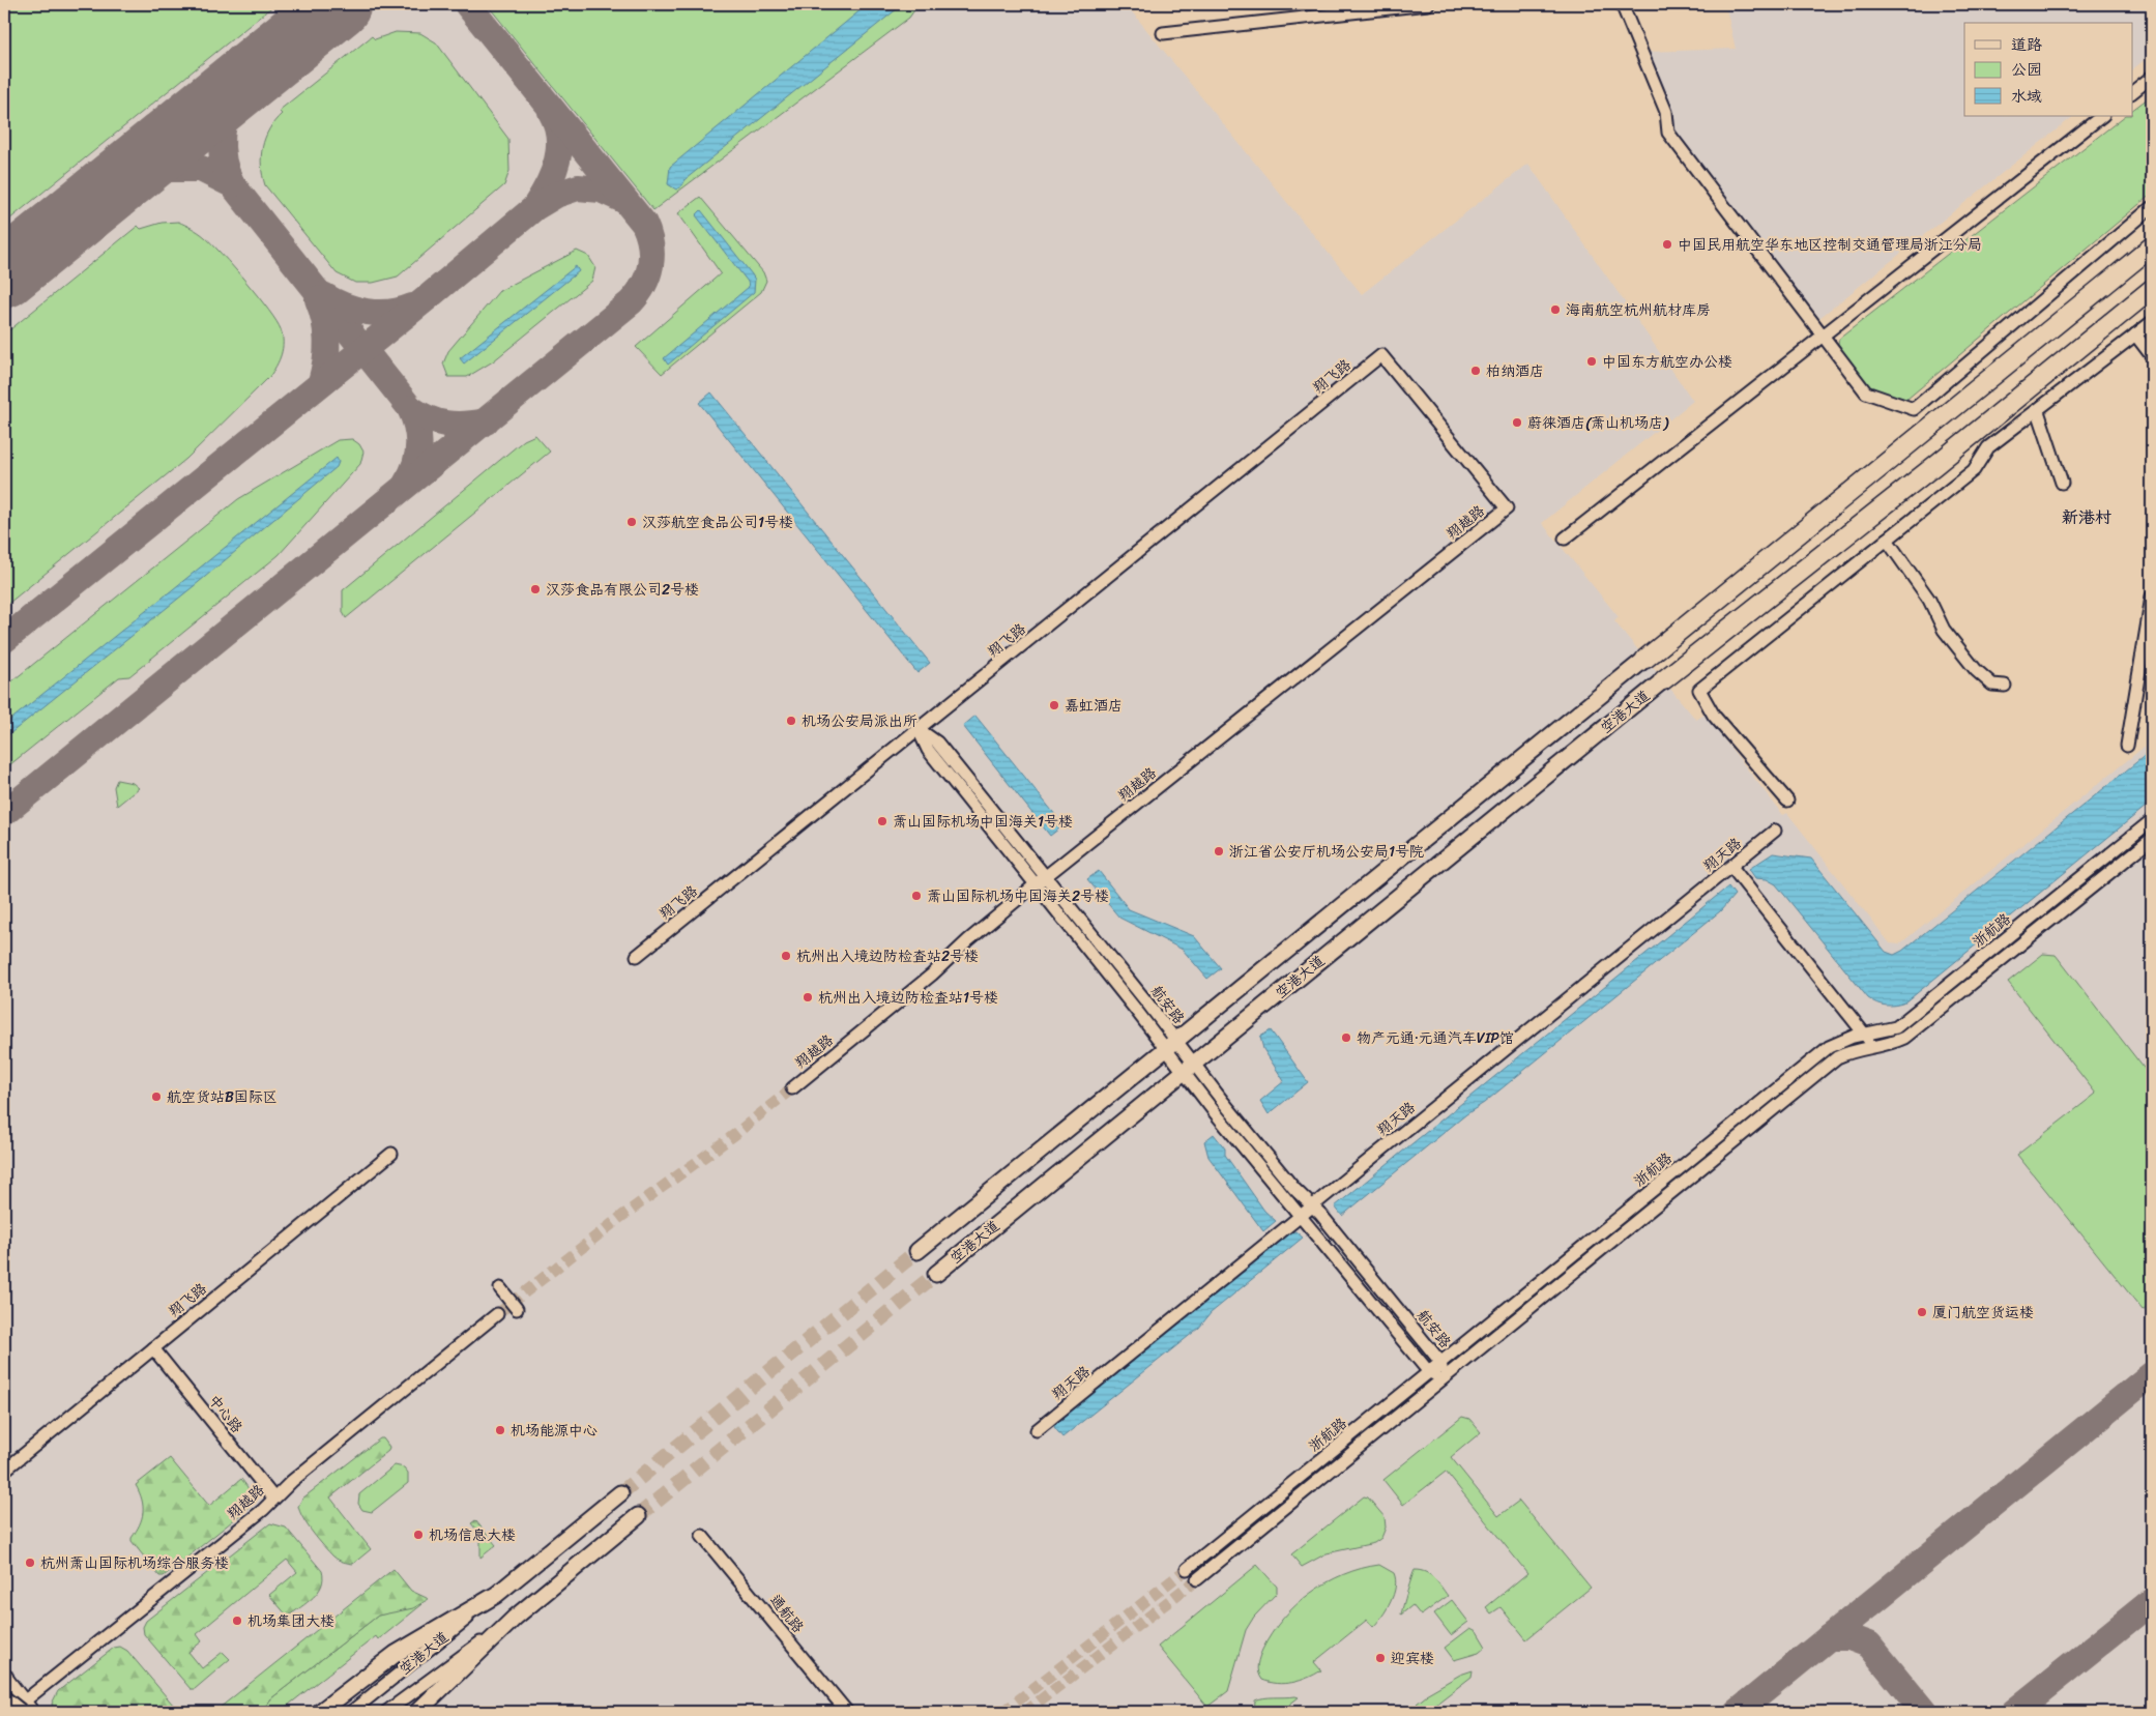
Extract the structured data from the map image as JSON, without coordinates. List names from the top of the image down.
{
  "streets": {
    "main road": ["空港大道"],
    "street": [
      "翔飞路",
      "翔越路",
      "翔天路",
      "浙航路",
      "航安路",
      "中心路",
      "通航路"
    ]
  },
  "crossings": [
    ["翔飞路", "翔越路"],
    ["翔飞路", "航安路"],
    ["翔飞路", "中心路"],
    ["翔越路", "航安路"],
    ["翔越路", "中心路"],
    ["空港大道", "航安路"],
    ["翔天路", "航安路"],
    ["浙航路", "航安路"]
  ],
  "districts": ["新港村"],
  "places": [
    "中国民用航空华东地区控制交通管理局浙江分局",
    "海南航空杭州航材库房",
    "中国东方航空办公楼",
    "柏纳酒店",
    "蔚徕酒店(萧山机场店)",
    "汉莎航空食品公司1号楼",
    "汉莎食品有限公司2号楼",
    "嘉虹酒店",
    "机场公安局派出所",
    "萧山国际机场中国海关1号楼",
    "浙江省公安厅机场公安局1号院",
    "萧山国际机场中国海关2号楼",
    "杭州出入境边防检查站2号楼",
    "杭州出入境边防检查站1号楼",
    "物产元通·元通汽车VIP馆",
    "航空货站B国际区",
    "厦门航空货运楼",
    "机场能源中心",
    "机场信息大楼",
    "杭州萧山国际机场综合服务楼",
    "机场集团大楼",
    "迎宾楼"
  ],
  "legend": ["道路", "公园", "水域"]
}
